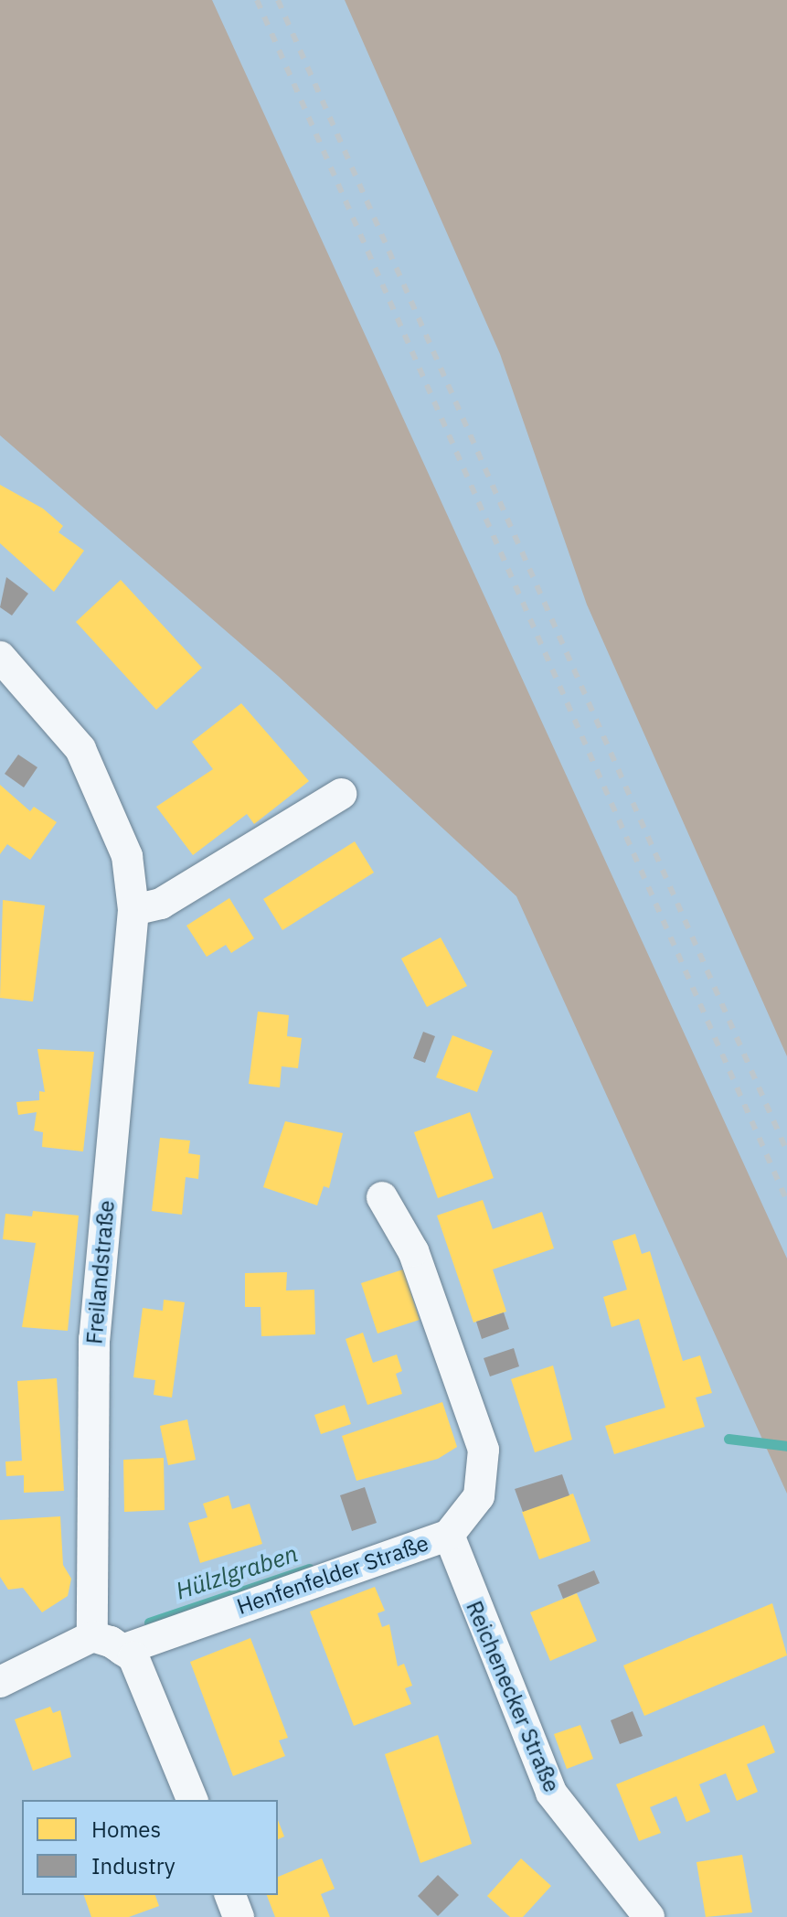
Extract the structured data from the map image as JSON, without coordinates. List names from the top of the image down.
{
  "streets": {
    "street": ["Freilandstraße", "Henfenfelder Straße", "Reichenecker Straße"]
  },
  "crossings": [
    ["Henfenfelder Straße", "Reichenecker Straße"]
  ],
  "water": ["Hülzlgraben"],
  "legend": ["Homes", "Industry"]
}
